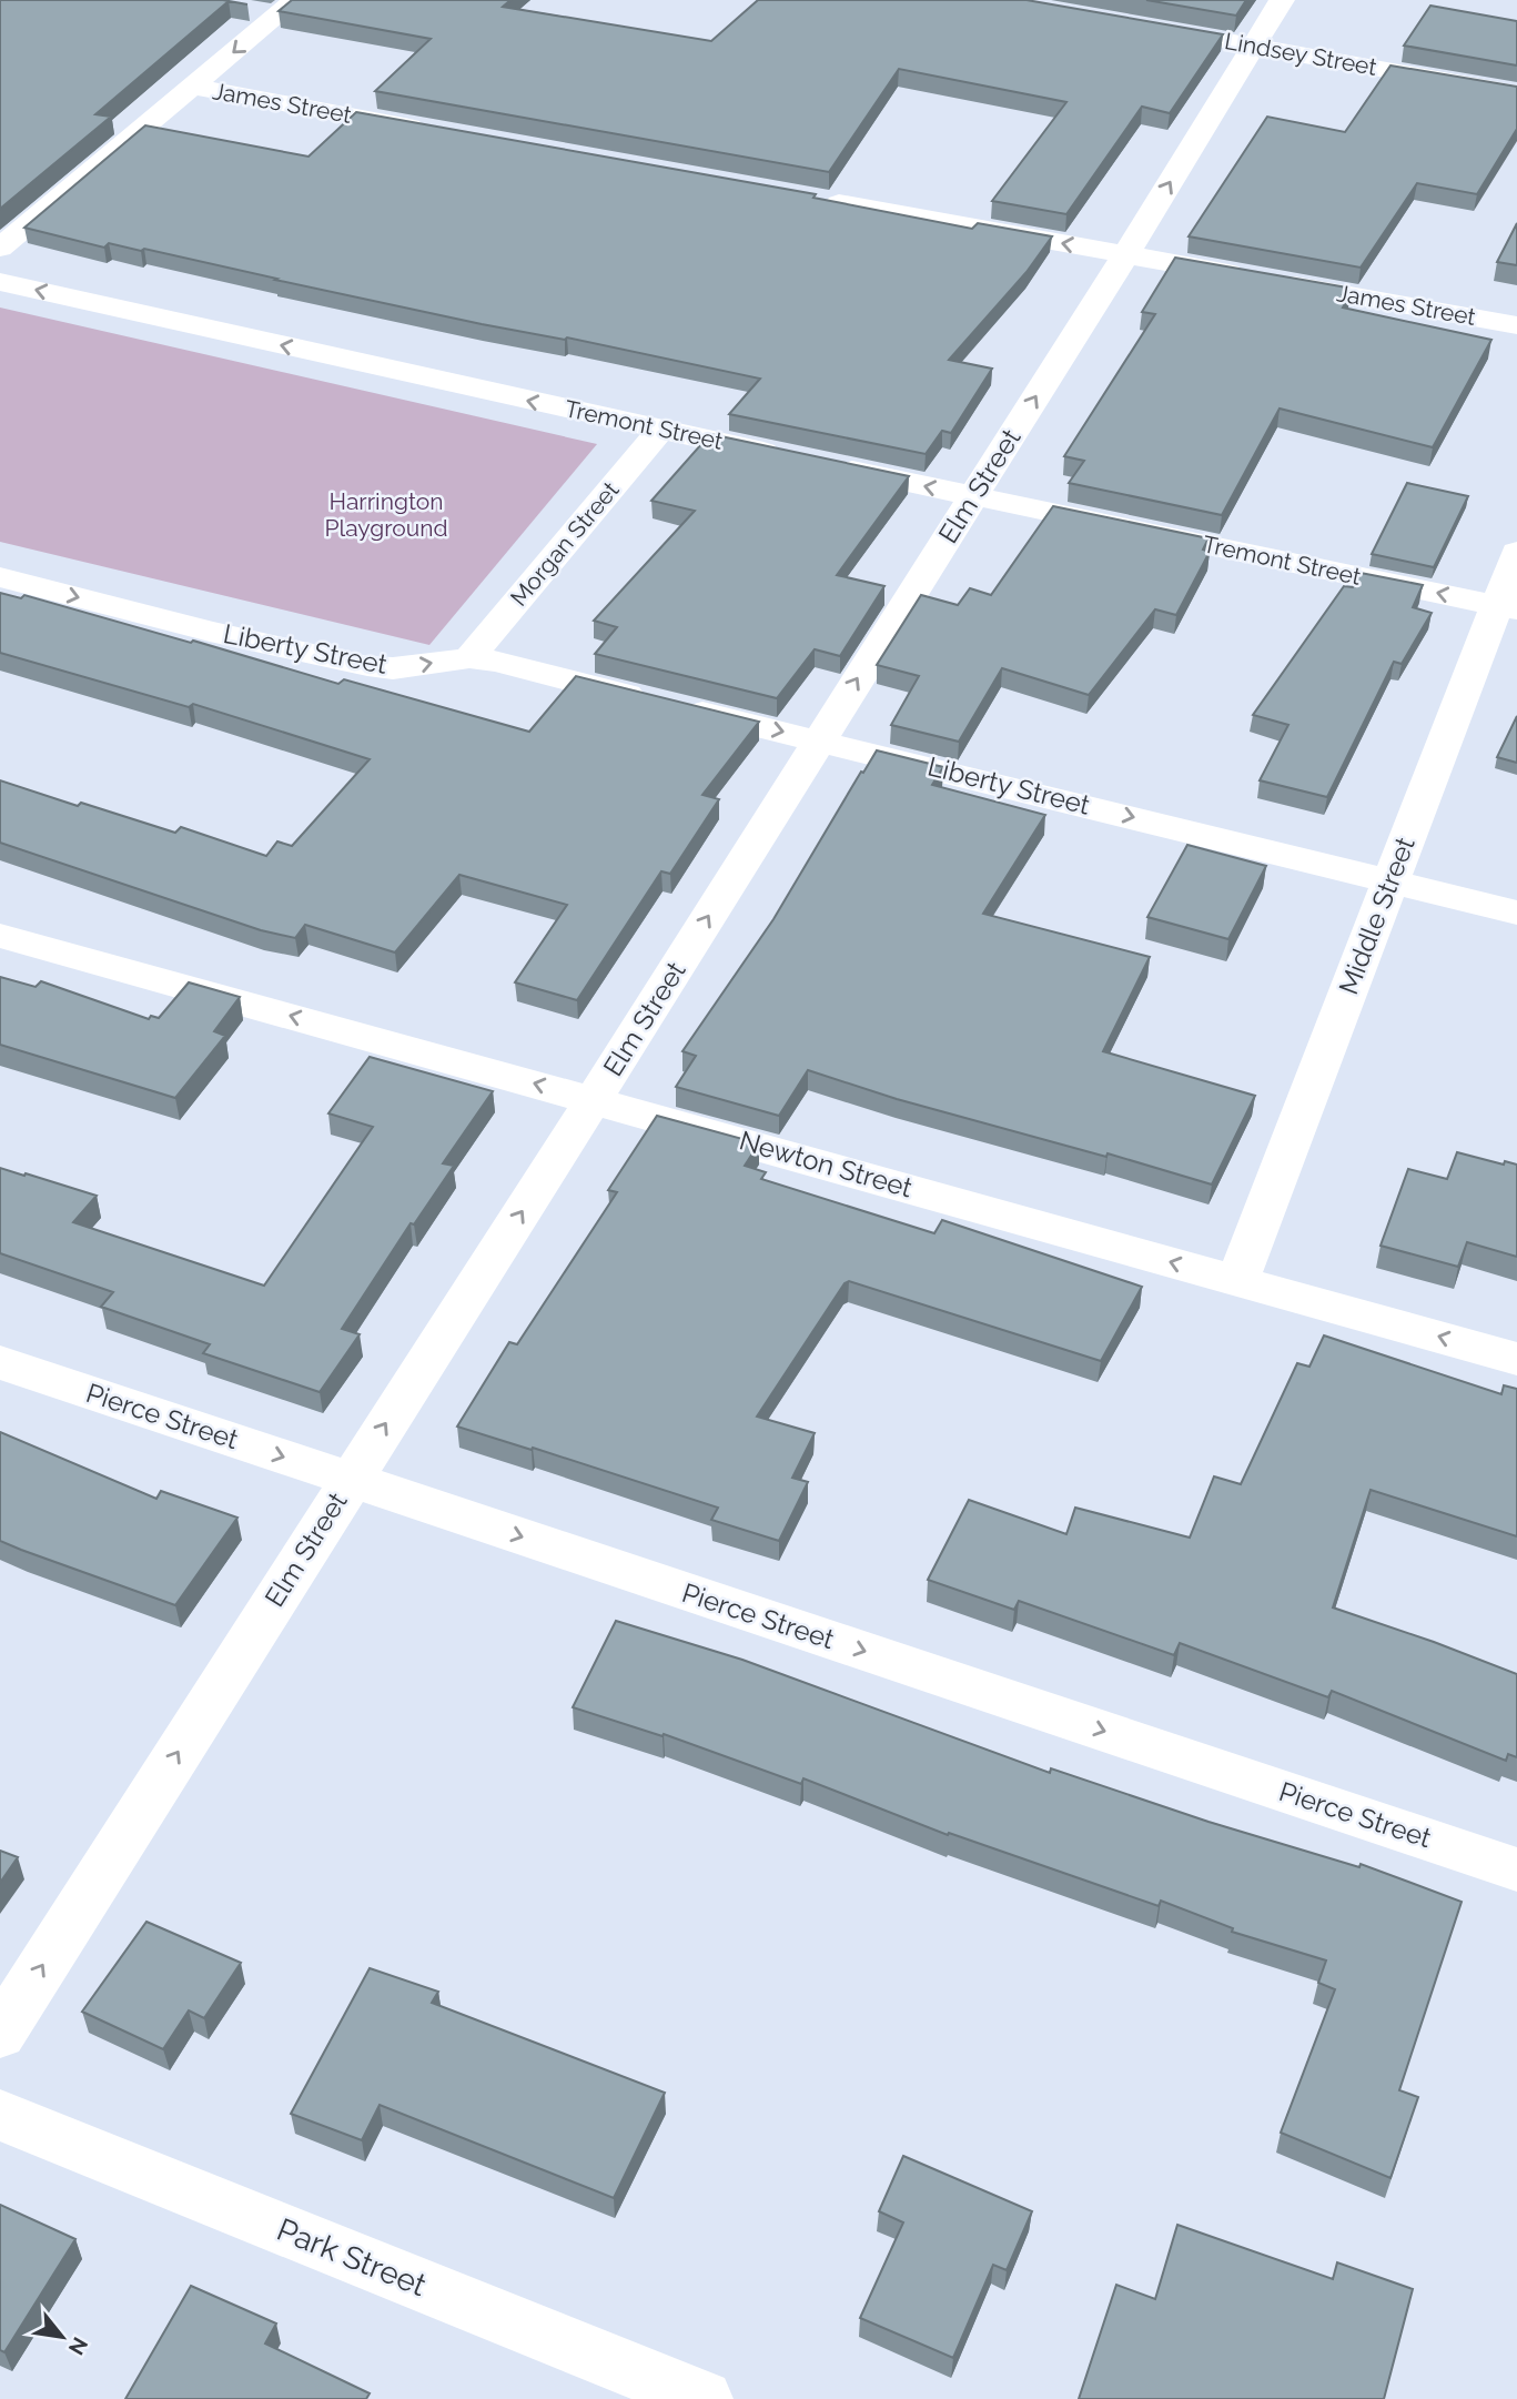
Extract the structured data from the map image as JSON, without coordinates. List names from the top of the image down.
{
  "streets": {
    "street": [
      "Lindsey Street",
      "James Street",
      "Tremont Street",
      "Elm Street",
      "Morgan Street",
      "Liberty Street",
      "Middle Street",
      "Newton Street",
      "Pierce Street",
      "Park Street"
    ]
  },
  "crossings": [
    ["Lindsey Street", "Elm Street"],
    ["James Street", "Elm Street"],
    ["Tremont Street", "Elm Street"],
    ["Tremont Street", "Morgan Street"],
    ["Tremont Street", "Middle Street"],
    ["Elm Street", "Liberty Street"],
    ["Elm Street", "Newton Street"],
    ["Elm Street", "Pierce Street"],
    ["Morgan Street", "Liberty Street"],
    ["Liberty Street", "Middle Street"],
    ["Middle Street", "Newton Street"]
  ],
  "one_way": [
    "Tremont Street",
    "Elm Street",
    "Liberty Street",
    "Newton Street",
    "Pierce Street"
  ],
  "parks": ["Harrington Playground"],
  "north": "bottom right"
}
